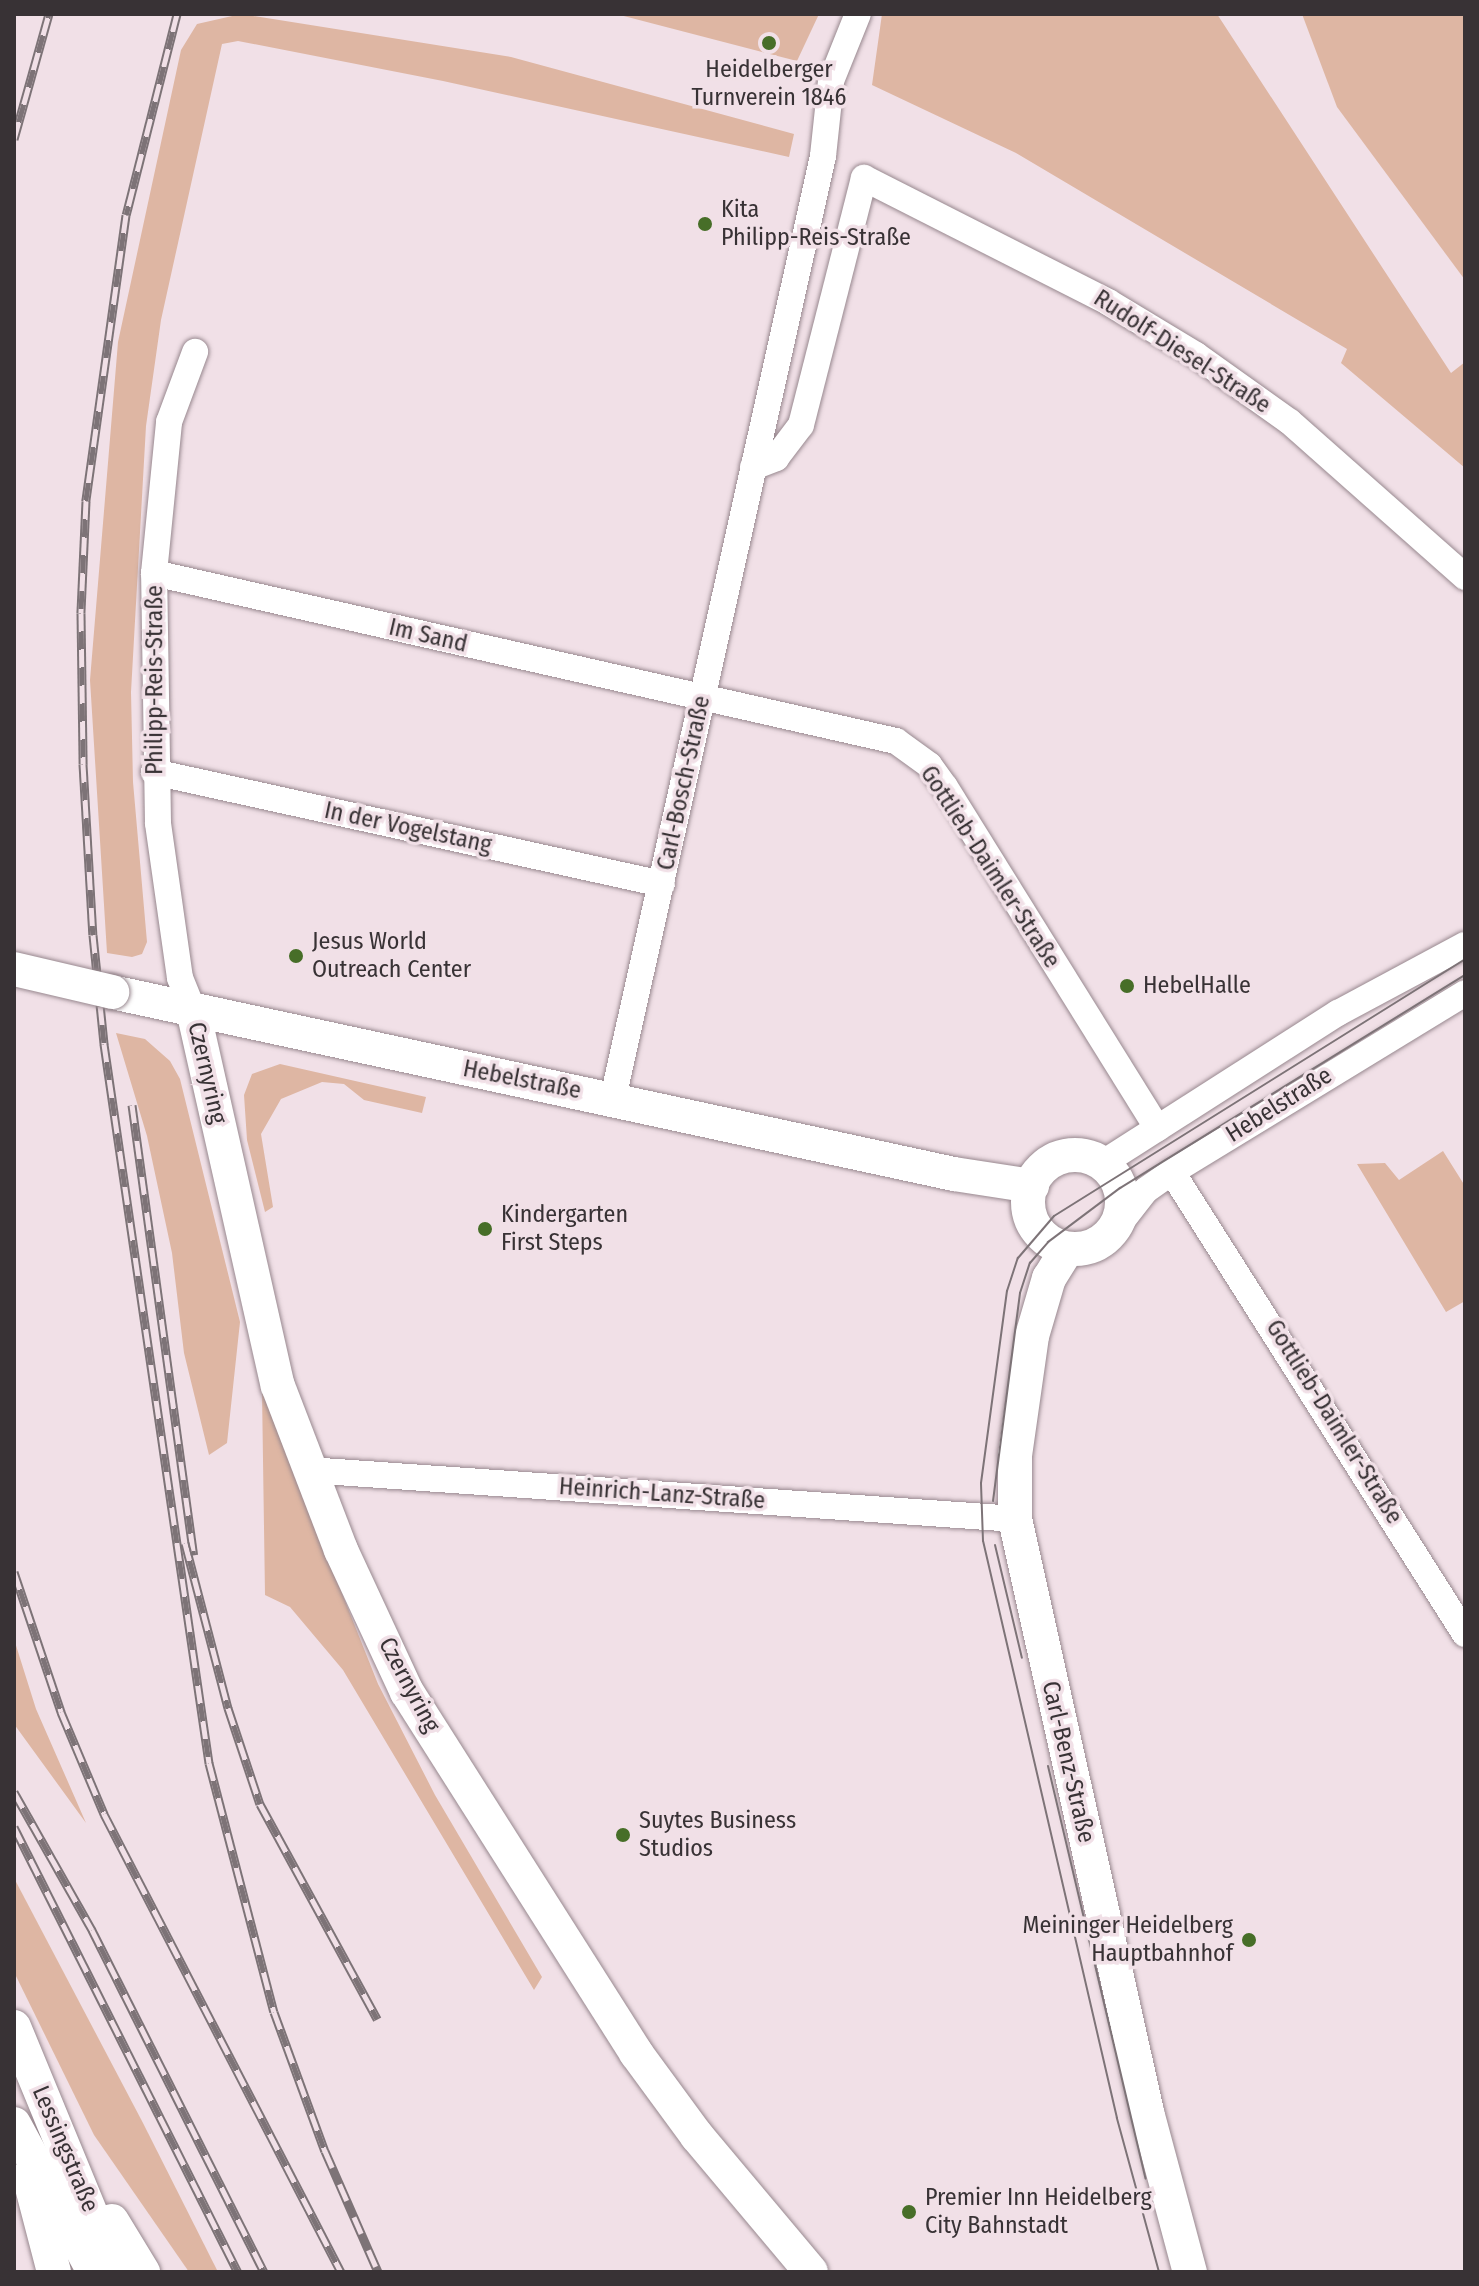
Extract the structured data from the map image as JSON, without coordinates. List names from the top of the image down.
{
  "streets": {
    "main road": [
      "Czernyring",
      "Hebelstraße",
      "Carl-Benz-Straße",
      "Lessingstraße"
    ],
    "street": [
      "Rudolf-Diesel-Straße",
      "Im Sand",
      "Philipp-Reis-Straße",
      "Carl-Bosch-Straße",
      "In der Vogelstang",
      "Gottlieb-Daimler-Straße",
      "Heinrich-Lanz-Straße"
    ]
  },
  "crossings": [
    ["Rudolf-Diesel-Straße", "Carl-Bosch-Straße"],
    ["Im Sand", "Philipp-Reis-Straße"],
    ["Im Sand", "Carl-Bosch-Straße"],
    ["Im Sand", "Gottlieb-Daimler-Straße"],
    ["Philipp-Reis-Straße", "In der Vogelstang"],
    ["Philipp-Reis-Straße", "Czernyring"],
    ["Philipp-Reis-Straße", "Hebelstraße"],
    ["Carl-Bosch-Straße", "In der Vogelstang"],
    ["Carl-Bosch-Straße", "Gottlieb-Daimler-Straße"],
    ["Carl-Bosch-Straße", "Hebelstraße"],
    ["Gottlieb-Daimler-Straße", "Hebelstraße"],
    ["Czernyring", "Hebelstraße"],
    ["Czernyring", "Heinrich-Lanz-Straße"],
    ["Hebelstraße", "Carl-Benz-Straße"],
    ["Heinrich-Lanz-Straße", "Carl-Benz-Straße"]
  ],
  "places": [
    "Heidelberger Turnverein 1846",
    "Kita Philipp-Reis-Straße",
    "Jesus World Outreach Center",
    "HebelHalle",
    "Kindergarten First Steps",
    "Suytes Business Studios",
    "Meininger Heidelberg Hauptbahnhof",
    "Premier Inn Heidelberg City Bahnstadt"
  ]
}
